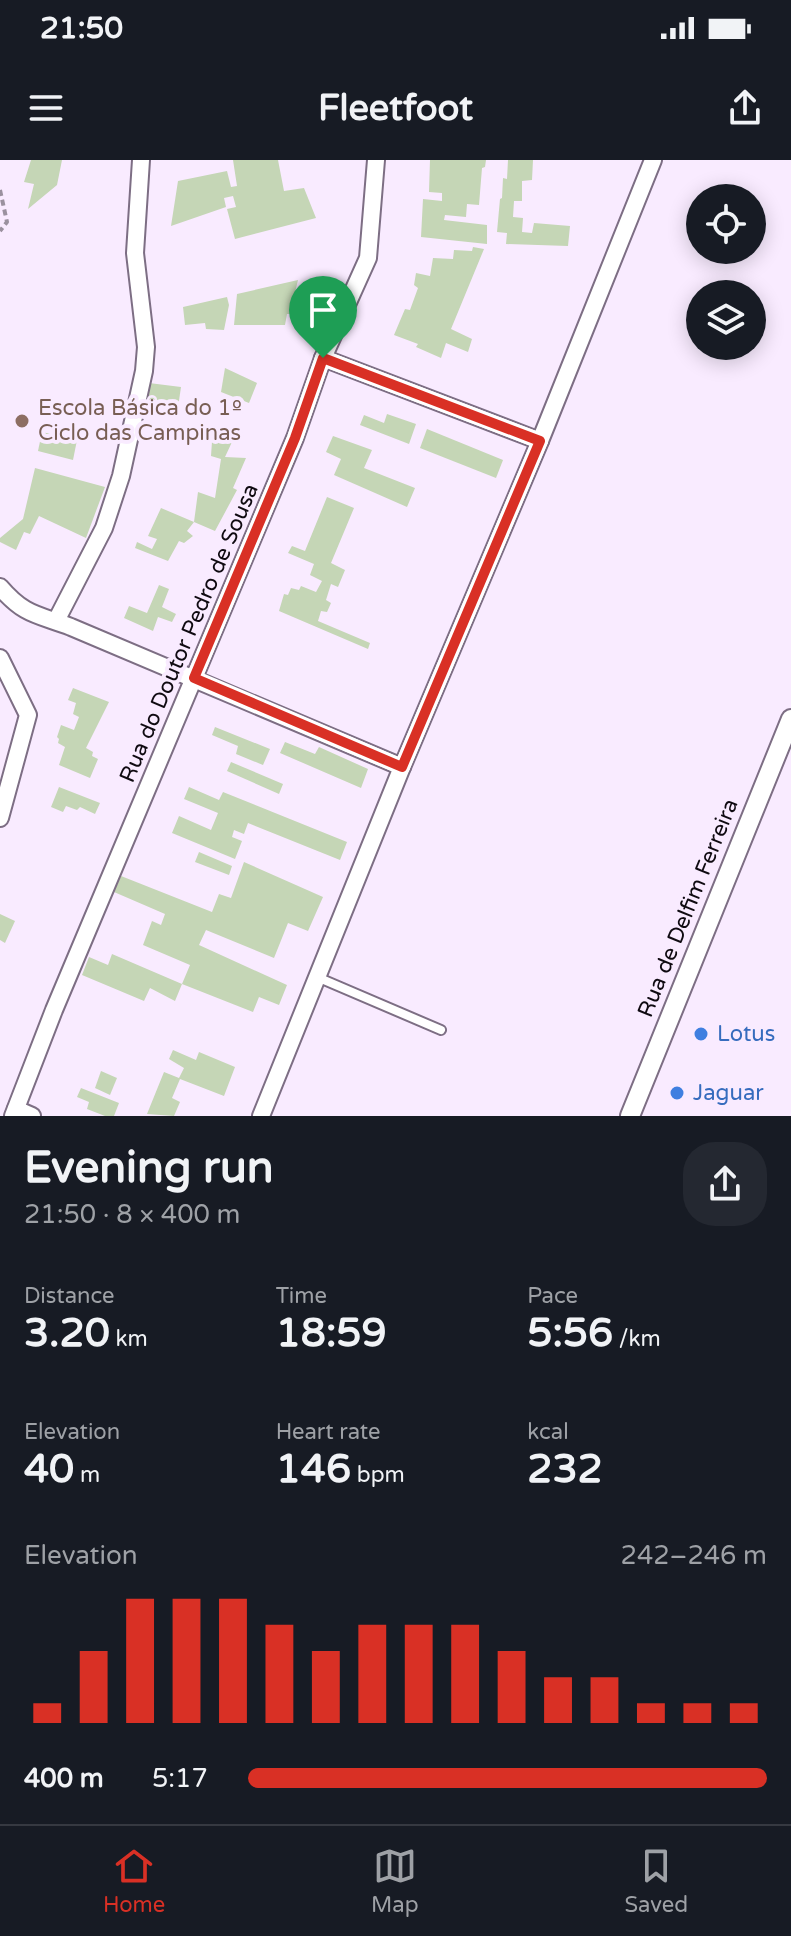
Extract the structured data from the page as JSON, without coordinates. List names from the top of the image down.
{
  "streets": {
    "street": ["Rua do Doutor Pedro de Sousa", "Rua de Delfim Ferreira"]
  },
  "places": ["Escola Básica do 1º Ciclo das Campinas", "Lotus", "Jaguar"],
  "page": {
    "status": "21:50",
    "header": "Fleetfoot",
    "heading": ["Evening run", "21:50 · 8 × 400 m"],
    "stats": [
      ["Distance", "3.20 km"],
      ["Time", "18:59"],
      ["Pace", "5:56 /km"],
      ["Elevation", "40 m"],
      ["Heart rate", "146 bpm"],
      ["kcal", "232"]
    ],
    "chart": ["Elevation", "242–246 m"],
    "list": [
      {
        "name": "400 m",
        "note": "5:17"
      }
    ],
    "tabs": ["Home", "Map", "Saved"]
  }
}
